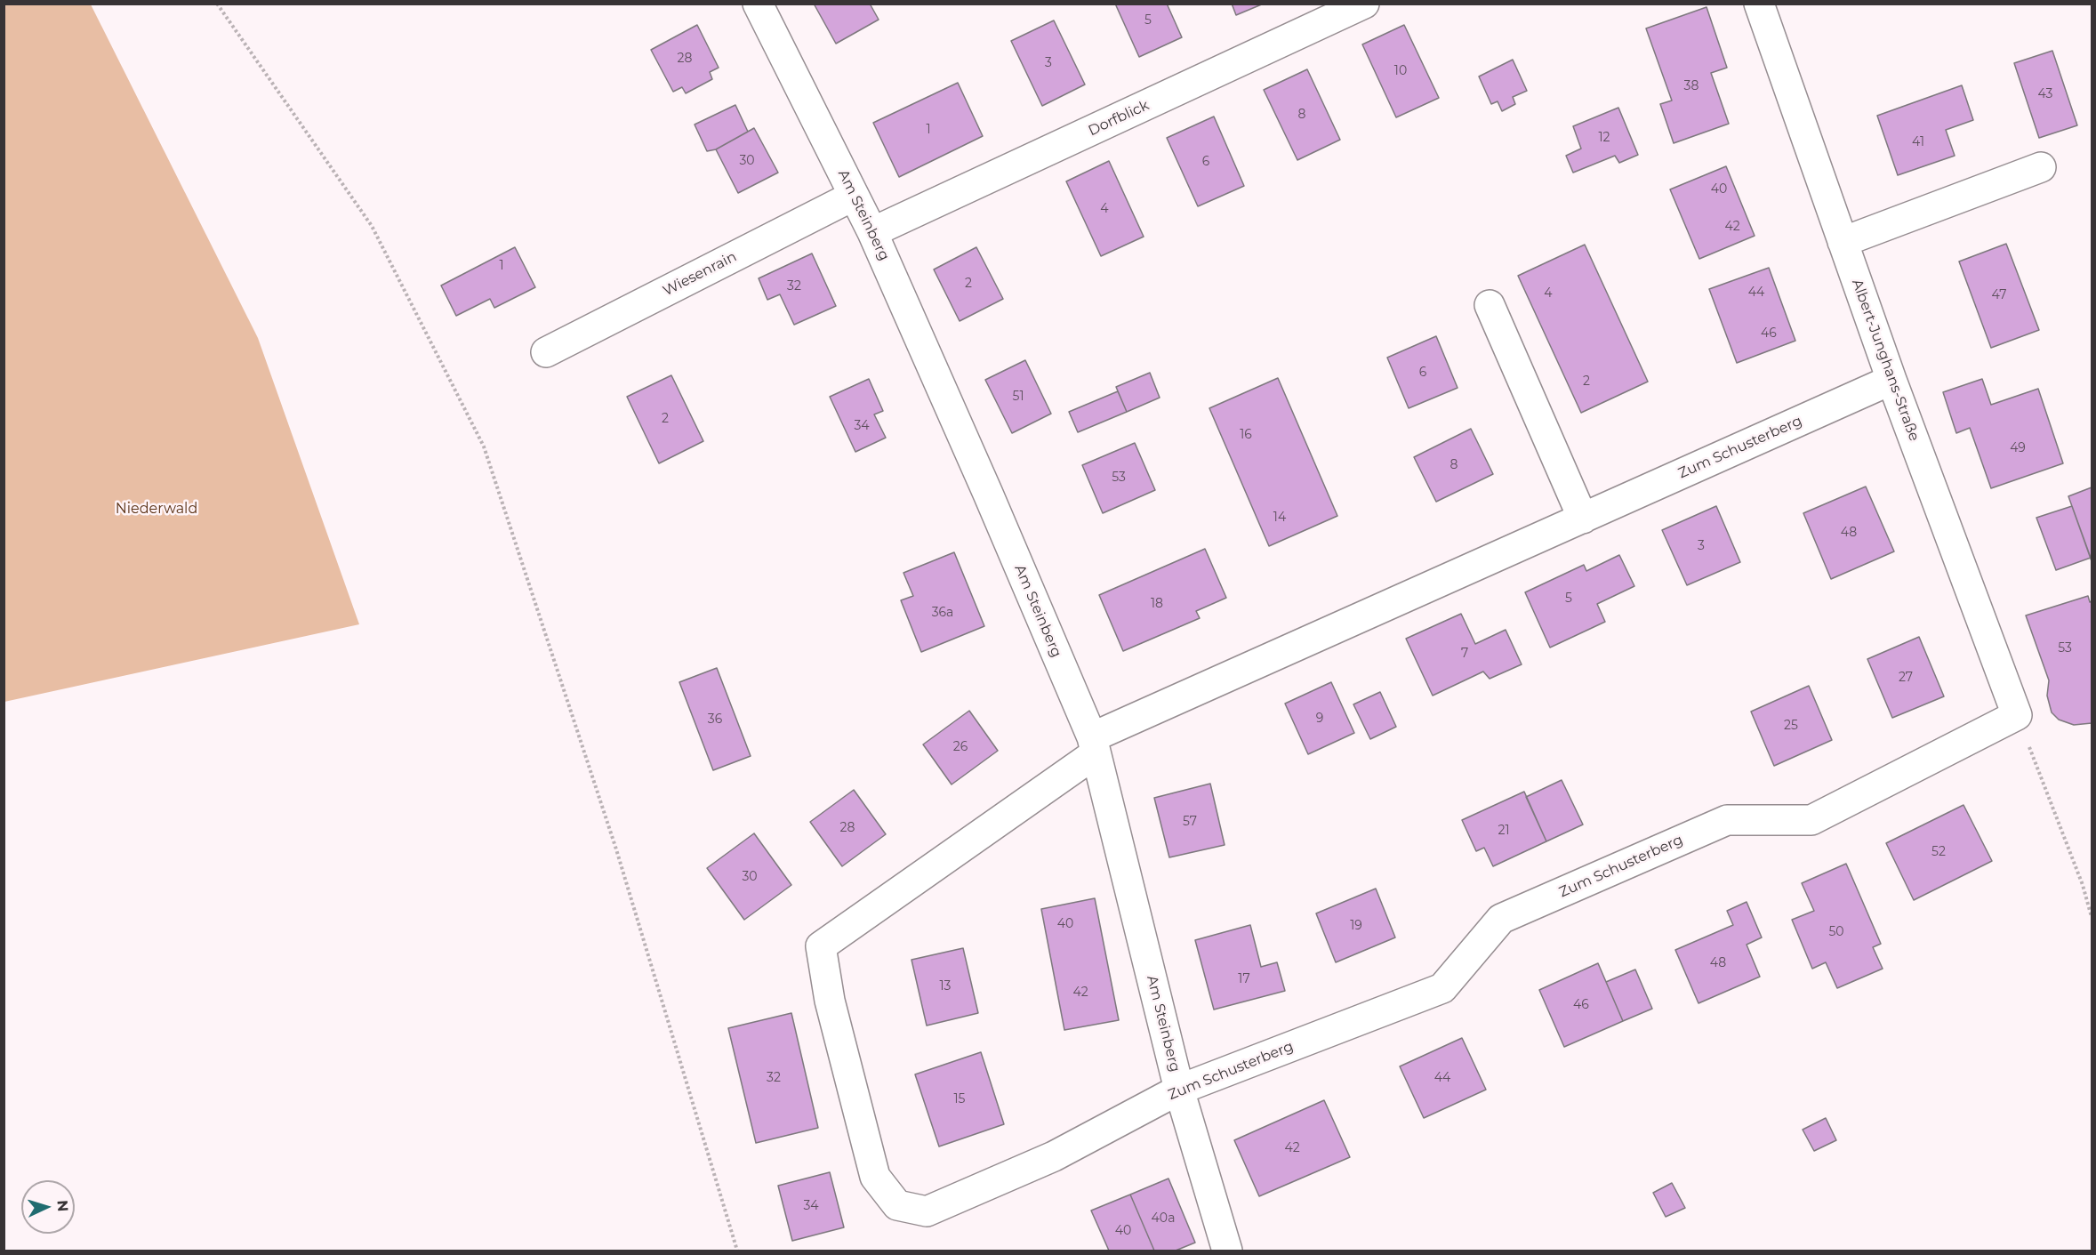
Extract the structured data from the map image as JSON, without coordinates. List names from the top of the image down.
{
  "streets": {
    "street": [
      "Dorfblick",
      "Am Steinberg",
      "Wiesenrain",
      "Albert-Junghans-Straße",
      "Zum Schusterberg"
    ]
  },
  "crossings": [
    ["Dorfblick", "Am Steinberg"],
    ["Am Steinberg", "Wiesenrain"],
    ["Am Steinberg", "Zum Schusterberg"],
    ["Albert-Junghans-Straße", "Zum Schusterberg"]
  ],
  "parks": ["Niederwald"],
  "house_numbers": [
    "5",
    "28",
    "3",
    "10",
    "38",
    "43",
    "8",
    "1",
    "12",
    "41",
    "30",
    "6",
    "40",
    "4",
    "42",
    "1",
    "2",
    "32",
    "44",
    "4",
    "47",
    "46",
    "6",
    "2",
    "51",
    "2",
    "34",
    "16",
    "49",
    "8",
    "53",
    "14",
    "48",
    "3",
    "5",
    "18",
    "36a",
    "53",
    "7",
    "27",
    "9",
    "36",
    "25",
    "26",
    "57",
    "28",
    "21",
    "52",
    "30",
    "40",
    "19",
    "50",
    "48",
    "17",
    "13",
    "42",
    "46",
    "32",
    "44",
    "15",
    "42",
    "34",
    "40a",
    "40"
  ],
  "north": "right"
}
